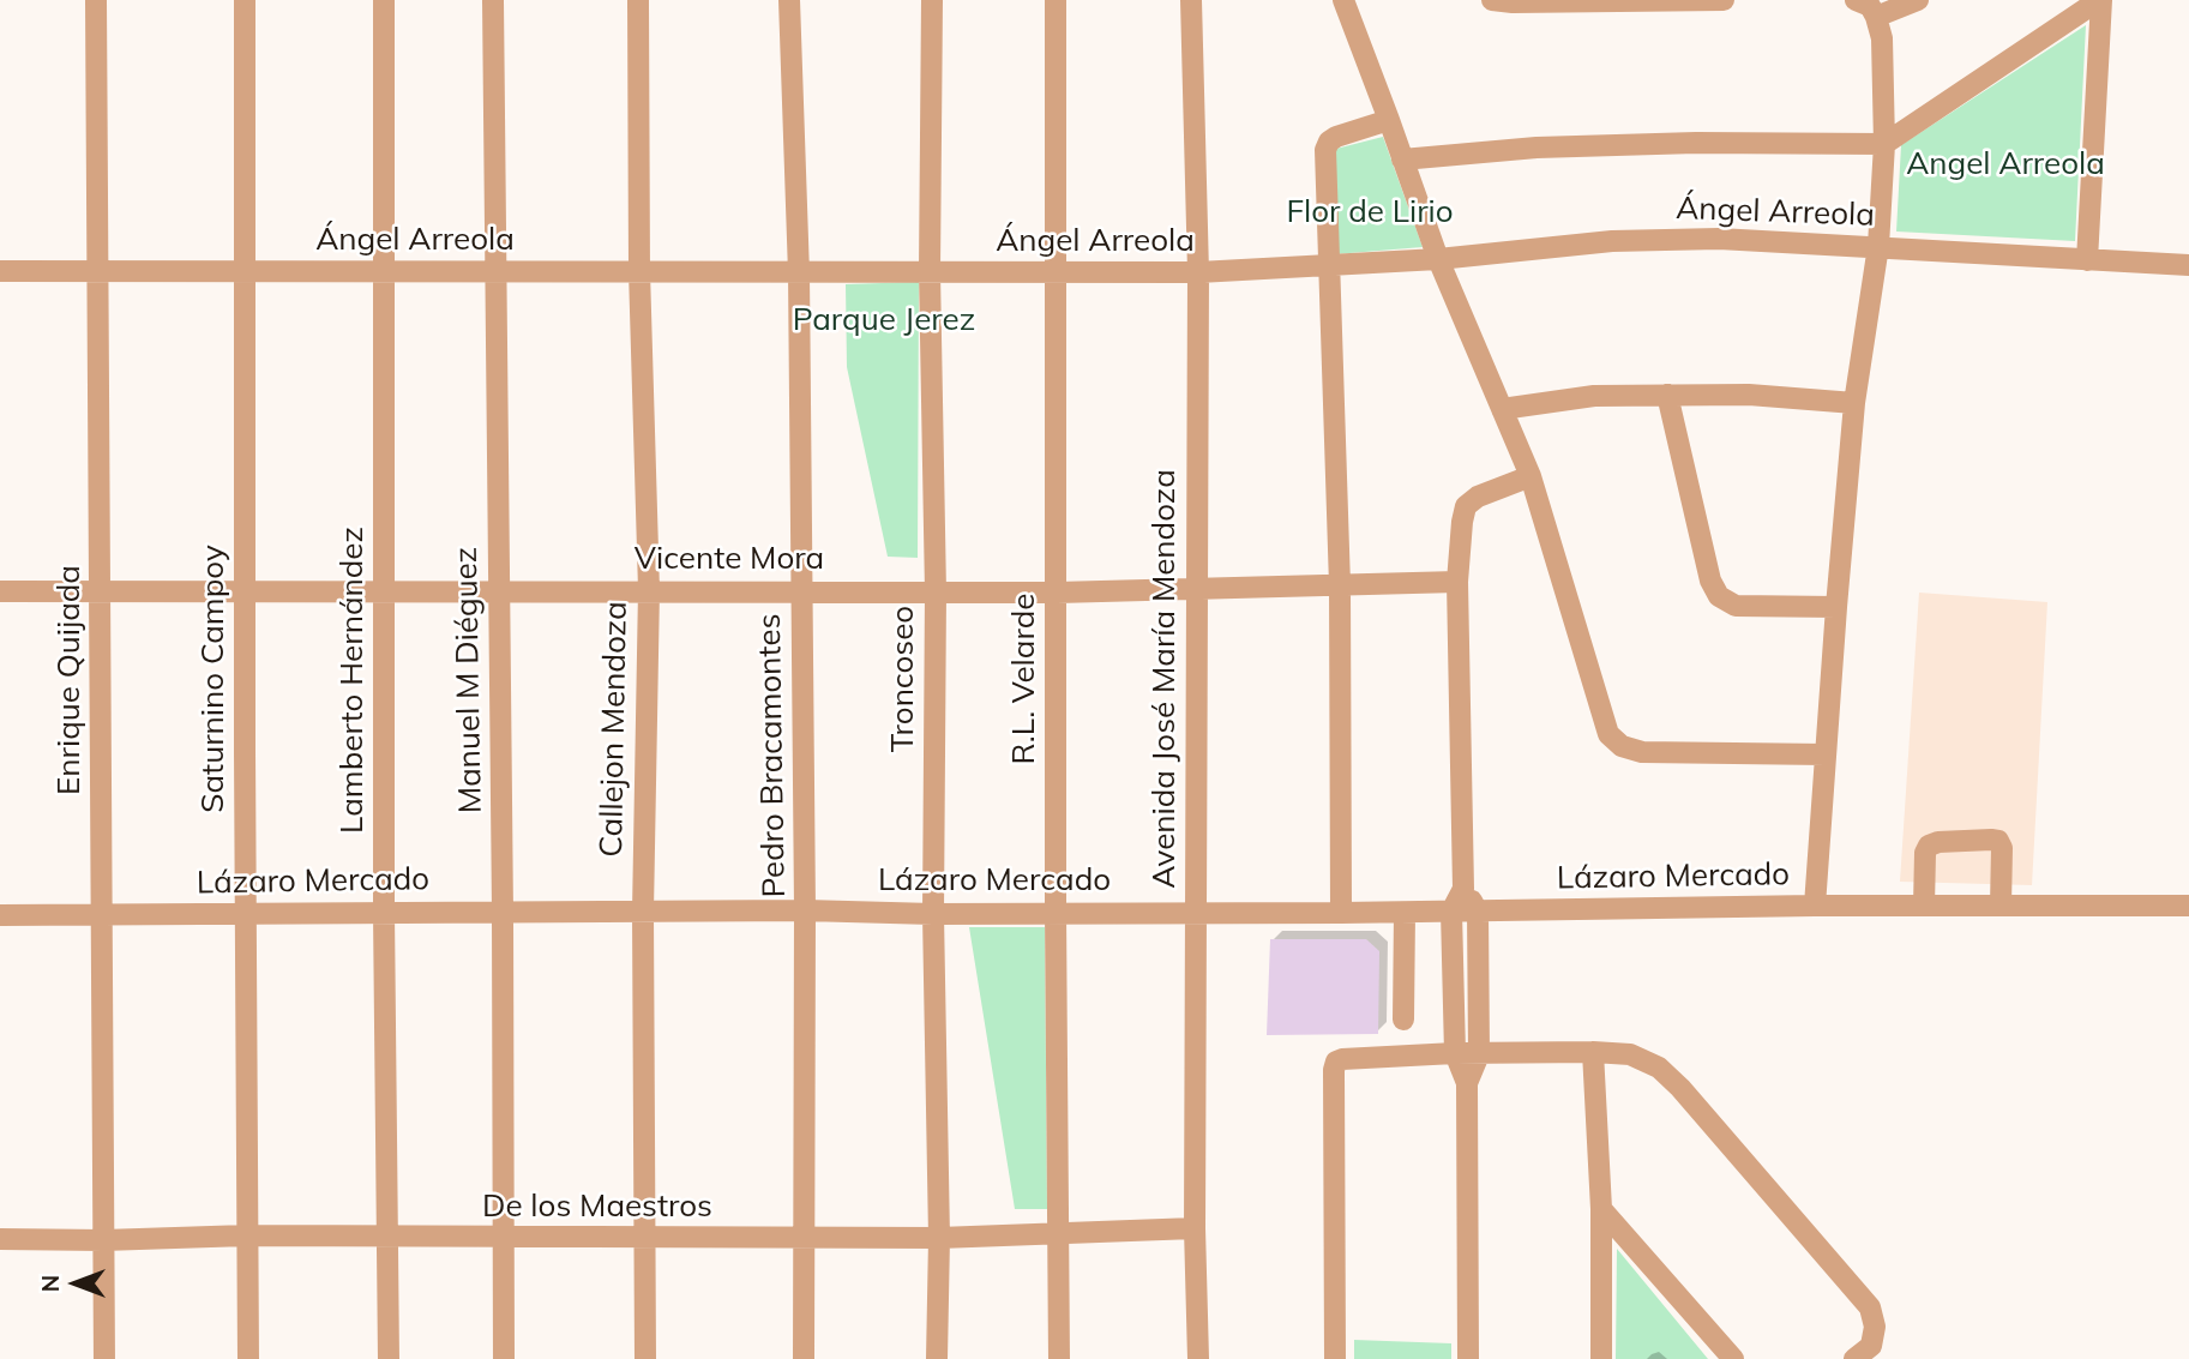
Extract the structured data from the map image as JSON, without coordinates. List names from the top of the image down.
{
  "streets": {
    "street": [
      "Ángel Arreola",
      "Vicente Mora",
      "Saturnino Campoy",
      "Troncoseo",
      "R.L. Velarde",
      "Avenida José María Mendoza",
      "Enrique Quijada",
      "Lamberto Hernández",
      "Manuel M Diéguez",
      "Callejon Mendoza",
      "Pedro Bracamontes",
      "Lázaro Mercado",
      "De los Maestros"
    ]
  },
  "crossings": [
    ["Ángel Arreola", "Saturnino Campoy"],
    ["Ángel Arreola", "Troncoseo"],
    ["Ángel Arreola", "R.L. Velarde"],
    ["Ángel Arreola", "Avenida José María Mendoza"],
    ["Ángel Arreola", "Enrique Quijada"],
    ["Ángel Arreola", "Lamberto Hernández"],
    ["Ángel Arreola", "Manuel M Diéguez"],
    ["Ángel Arreola", "Callejon Mendoza"],
    ["Ángel Arreola", "Pedro Bracamontes"],
    ["Vicente Mora", "Saturnino Campoy"],
    ["Vicente Mora", "Troncoseo"],
    ["Vicente Mora", "R.L. Velarde"],
    ["Vicente Mora", "Avenida José María Mendoza"],
    ["Vicente Mora", "Enrique Quijada"],
    ["Vicente Mora", "Lamberto Hernández"],
    ["Vicente Mora", "Manuel M Diéguez"],
    ["Vicente Mora", "Callejon Mendoza"],
    ["Vicente Mora", "Pedro Bracamontes"],
    ["Saturnino Campoy", "Lázaro Mercado"],
    ["Saturnino Campoy", "De los Maestros"],
    ["Troncoseo", "Lázaro Mercado"],
    ["Troncoseo", "De los Maestros"],
    ["R.L. Velarde", "Lázaro Mercado"],
    ["R.L. Velarde", "De los Maestros"],
    ["Avenida José María Mendoza", "Lázaro Mercado"],
    ["Avenida José María Mendoza", "De los Maestros"],
    ["Enrique Quijada", "Lázaro Mercado"],
    ["Enrique Quijada", "De los Maestros"],
    ["Lamberto Hernández", "Lázaro Mercado"],
    ["Lamberto Hernández", "De los Maestros"],
    ["Manuel M Diéguez", "Lázaro Mercado"],
    ["Manuel M Diéguez", "De los Maestros"],
    ["Callejon Mendoza", "Lázaro Mercado"],
    ["Callejon Mendoza", "De los Maestros"],
    ["Pedro Bracamontes", "Lázaro Mercado"],
    ["Pedro Bracamontes", "De los Maestros"]
  ],
  "parks": ["Angel Arreola", "Flor de Lirio", "Parque Jerez"],
  "north": "left"
}
